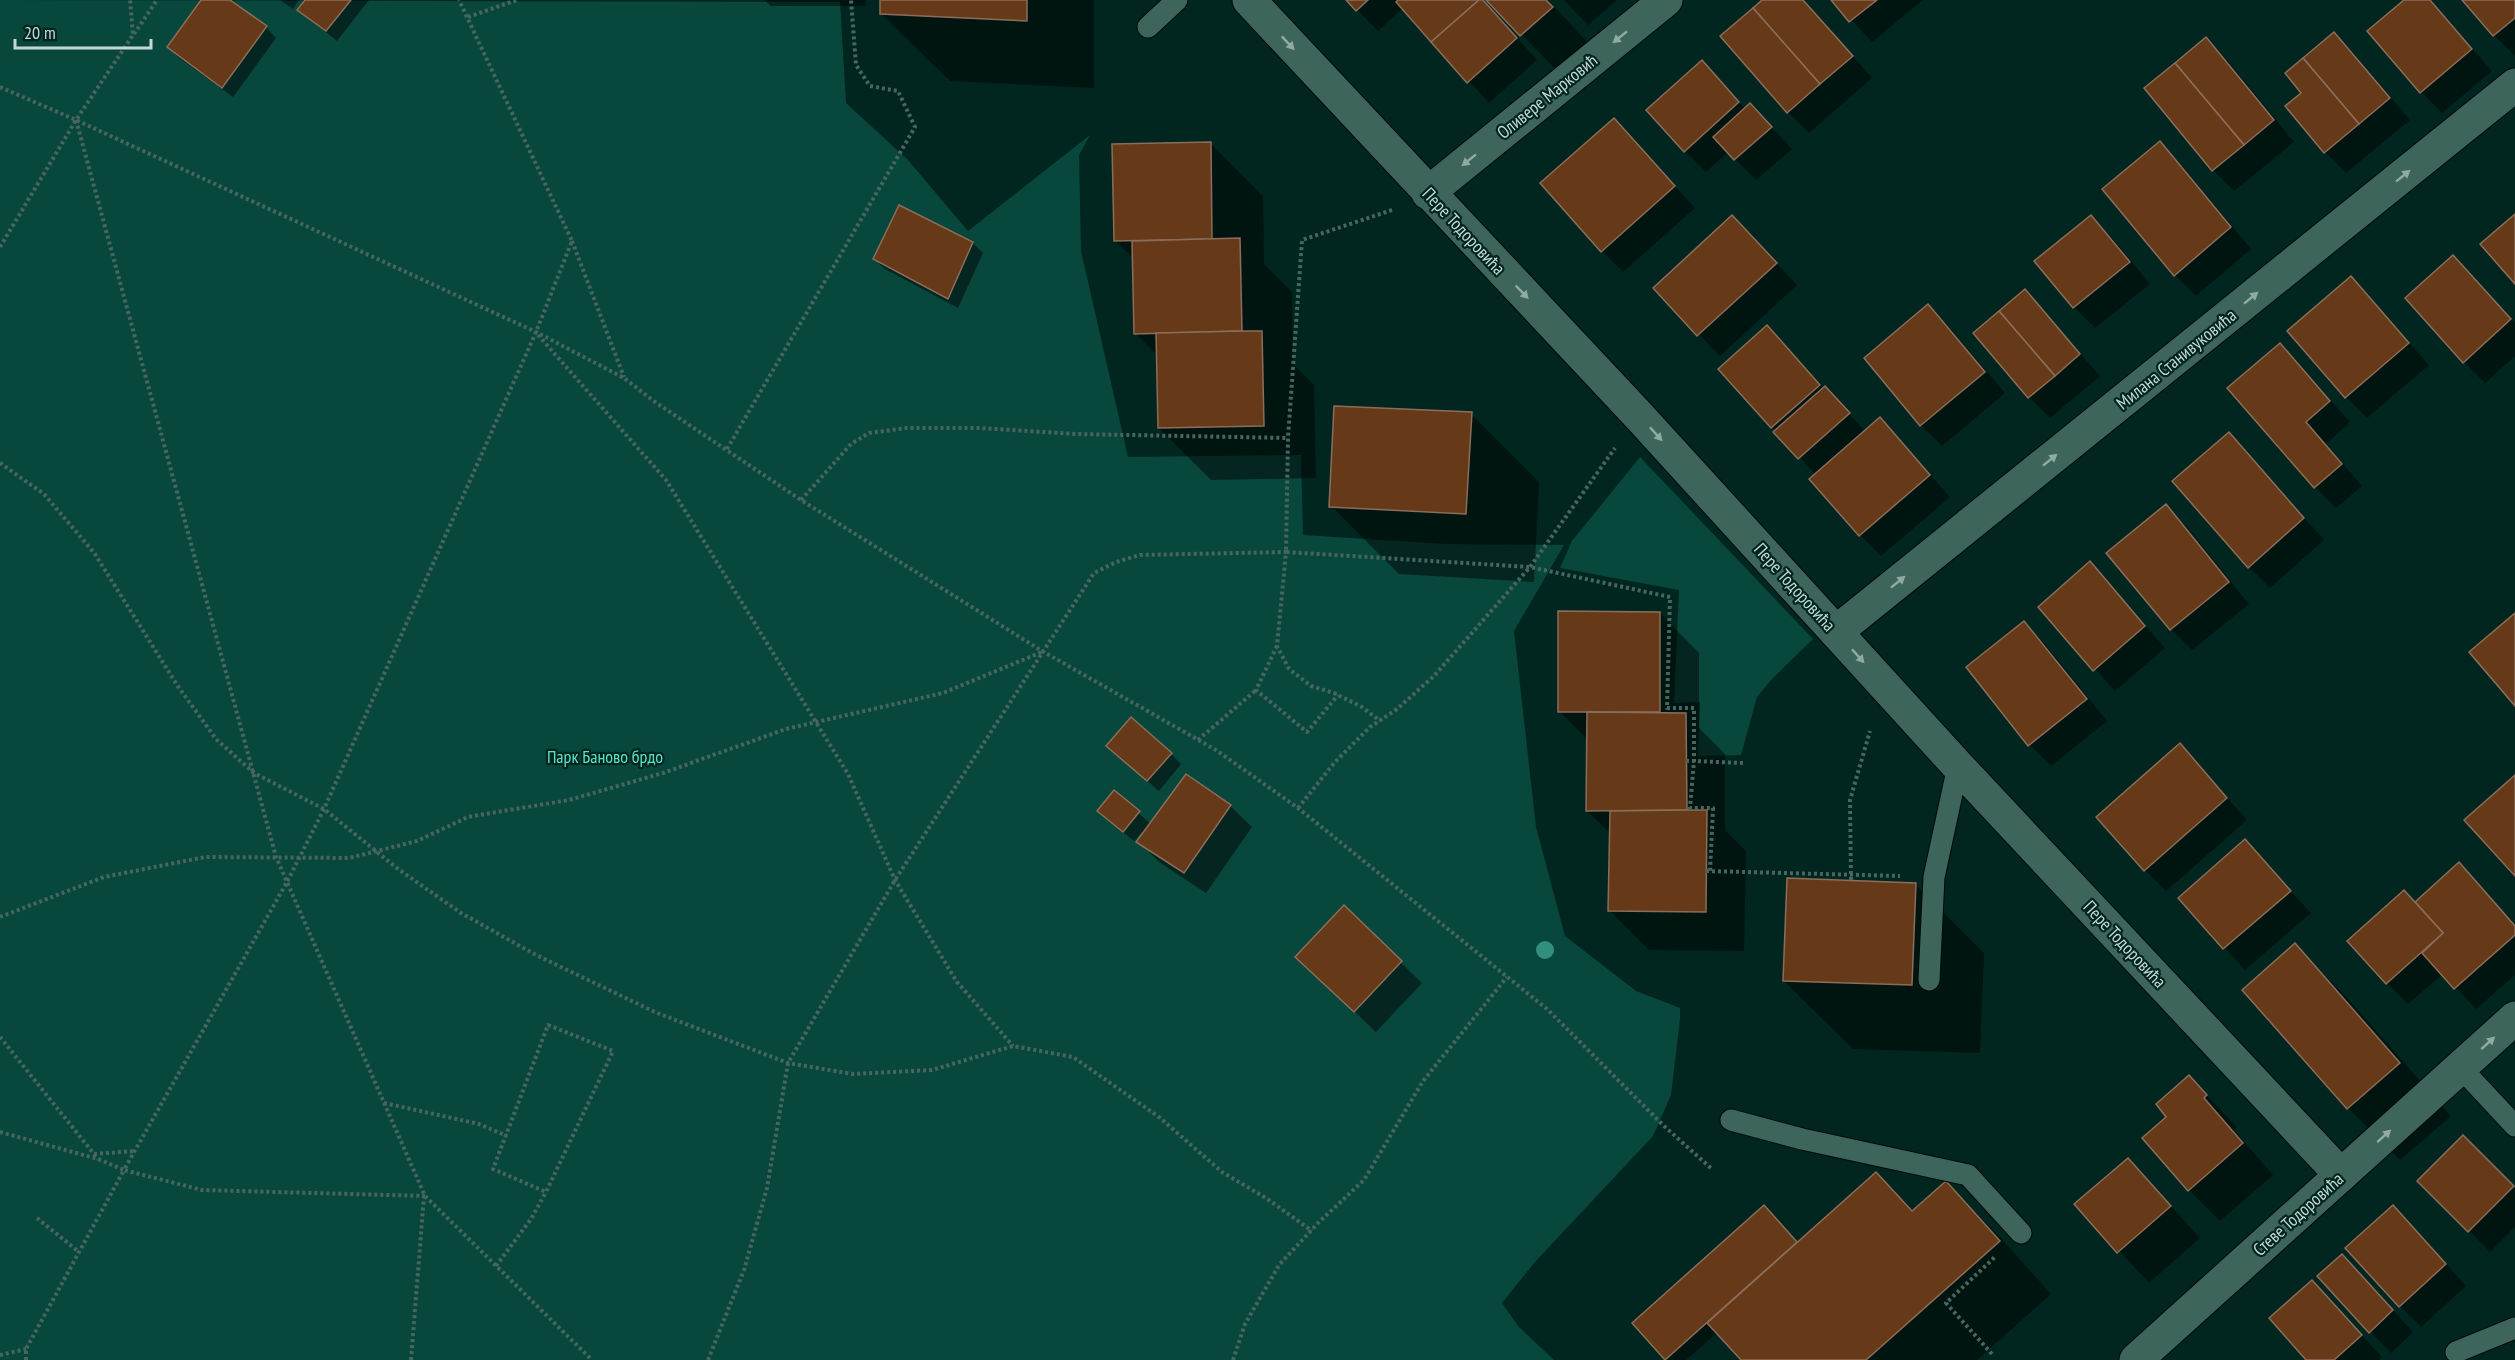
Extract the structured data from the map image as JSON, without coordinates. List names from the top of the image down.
{
  "streets": {
    "street": [
      "Оливере Марковић",
      "Пере Тодоровића",
      "Милана Станивуковића",
      "Стеве Тодоровића"
    ]
  },
  "crossings": [
    ["Оливере Марковић", "Пере Тодоровића"],
    ["Пере Тодоровића", "Милана Станивуковића"],
    ["Пере Тодоровића", "Стеве Тодоровића"]
  ],
  "one_way": [
    "Оливере Марковић",
    "Пере Тодоровића",
    "Милана Станивуковића",
    "Стеве Тодоровића"
  ],
  "parks": ["Парк Баново брдо"],
  "scale_bar": "20 m"
}
